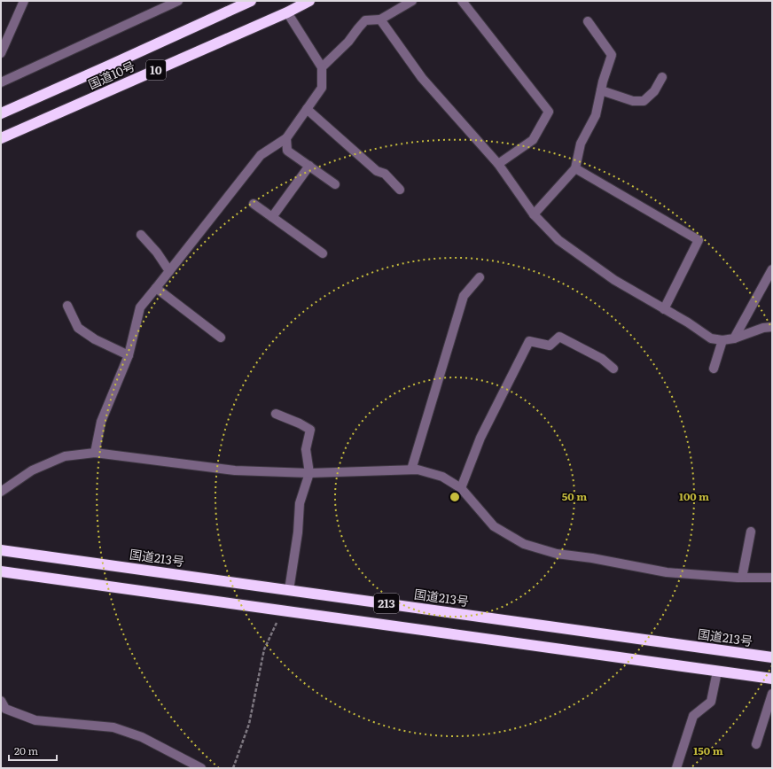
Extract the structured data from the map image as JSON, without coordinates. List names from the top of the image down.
{
  "streets": {
    "highway": [
      "10",
      "国道10号",
      "国道213号",
      "213"
    ]
  },
  "scale_bar": "20 m",
  "rings": ["50 m", "100 m", "150 m"]
}
